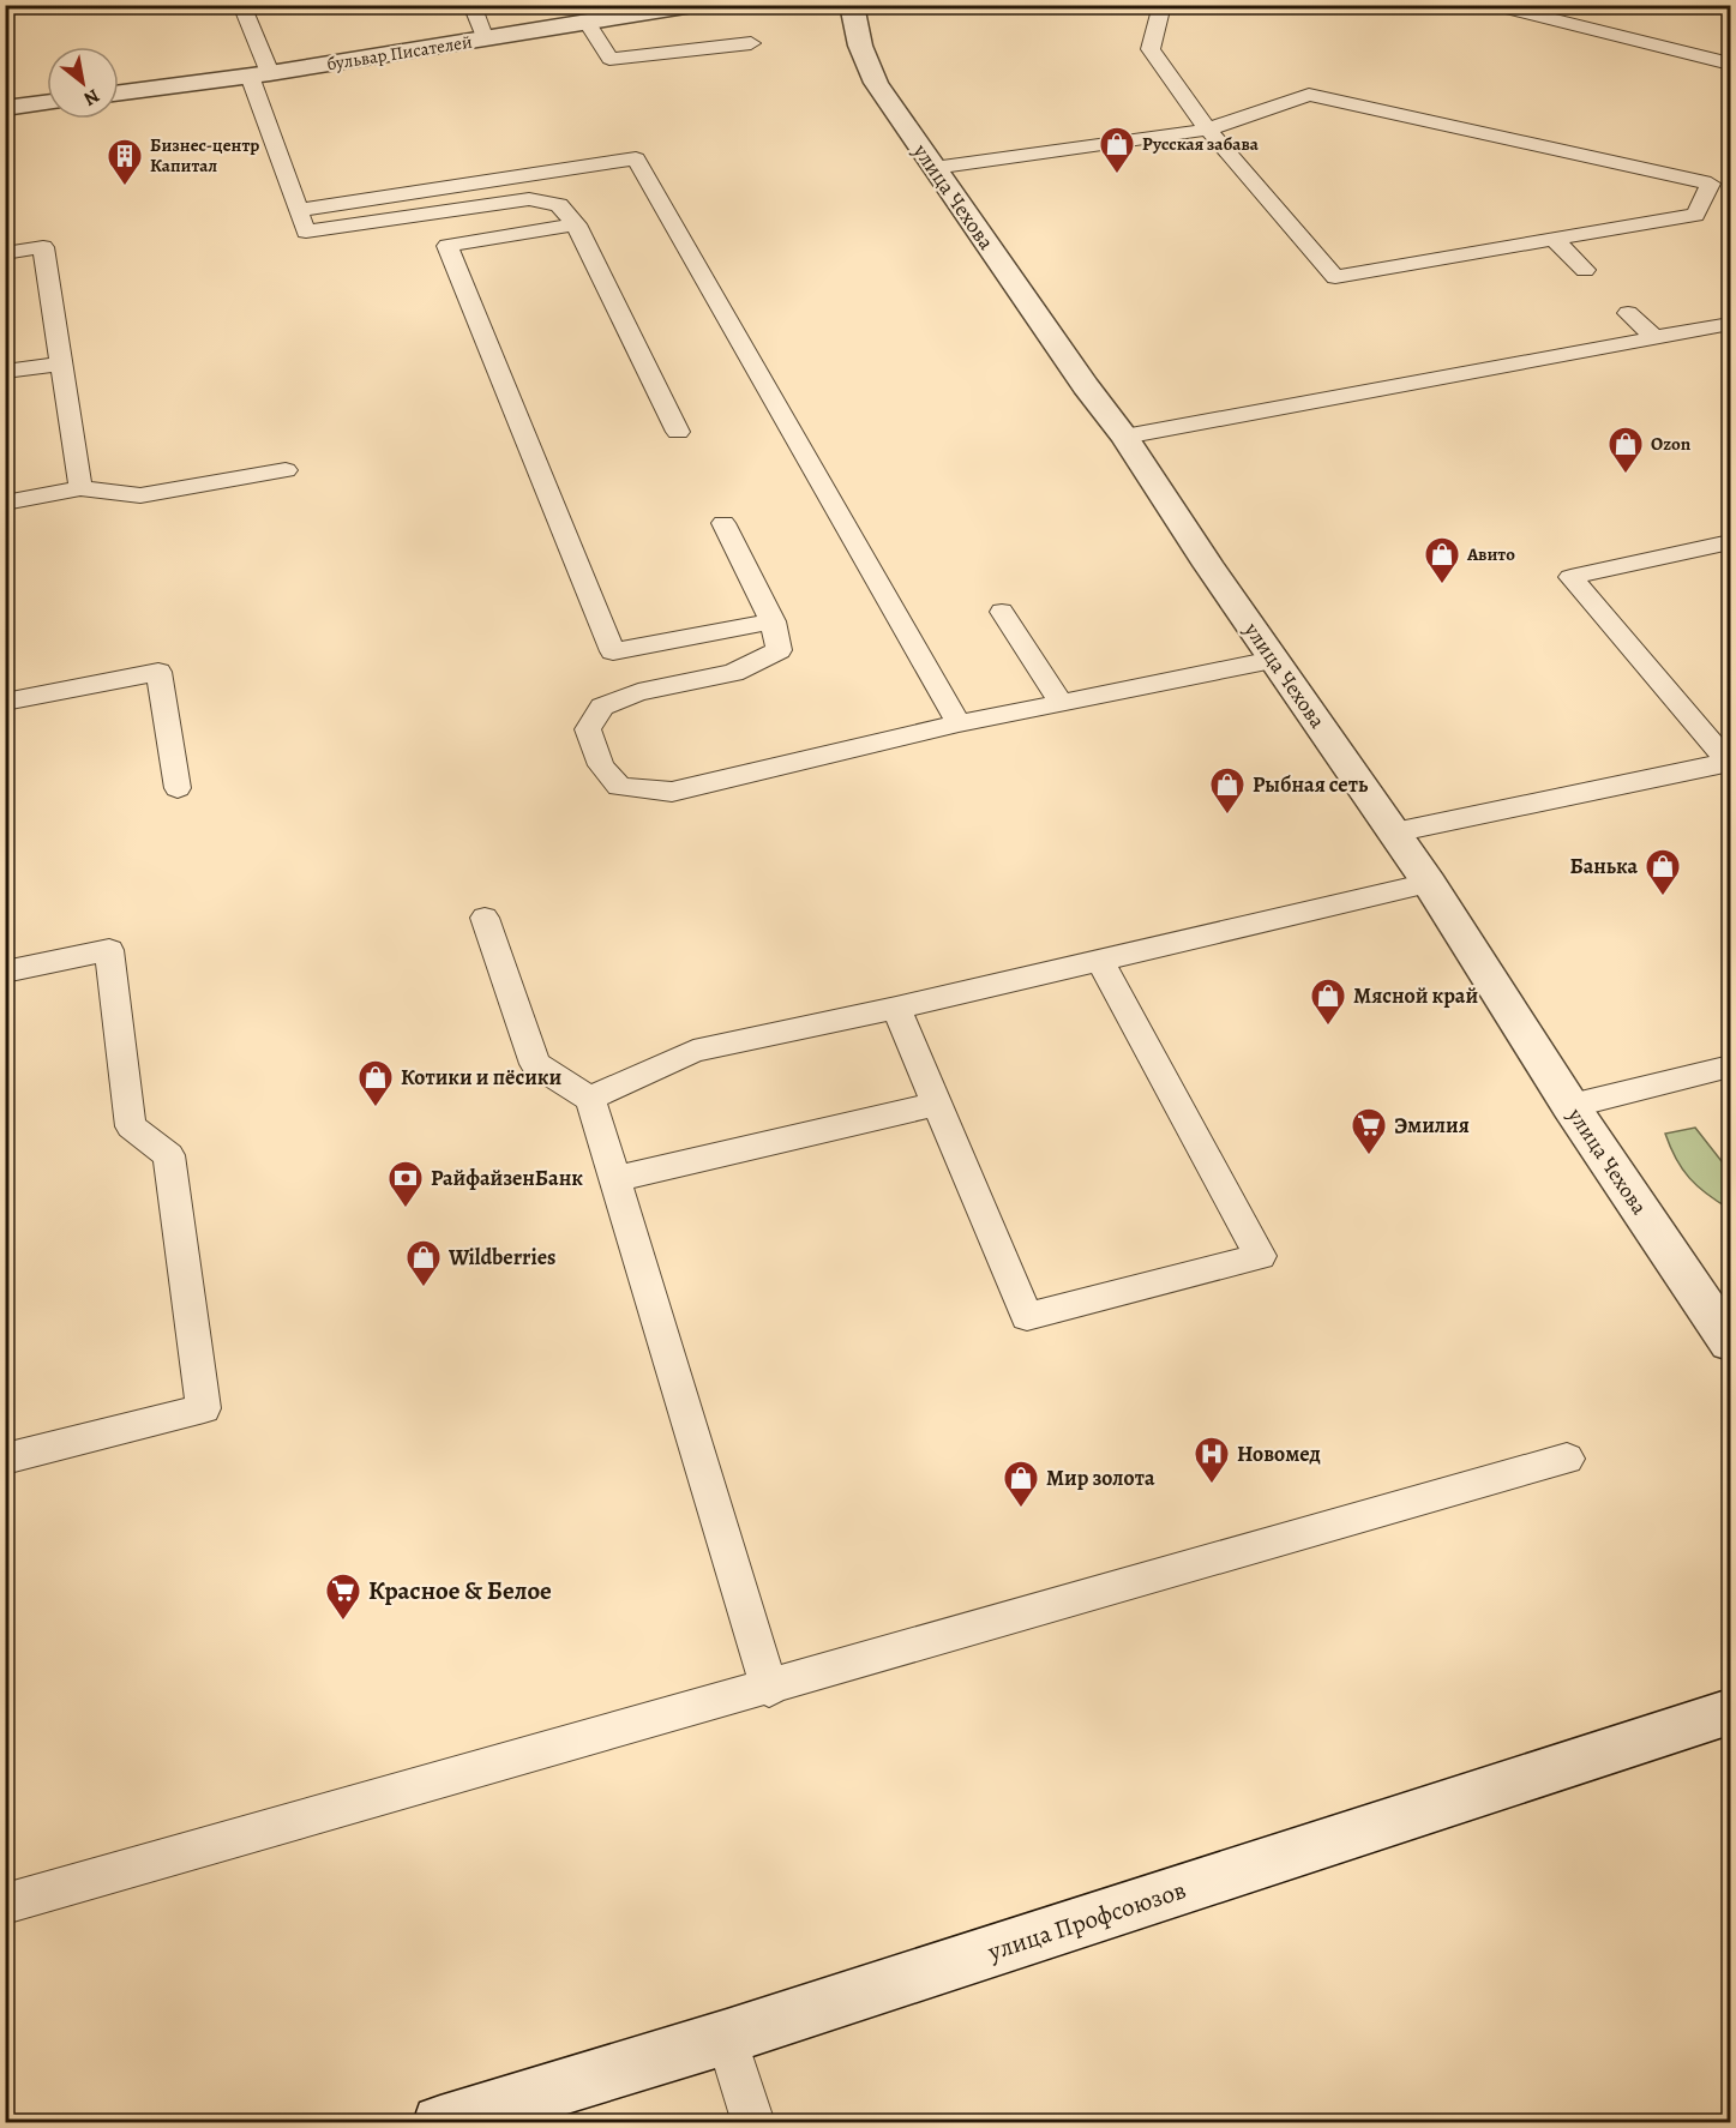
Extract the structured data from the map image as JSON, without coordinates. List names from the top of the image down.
{
  "streets": {
    "street": ["бульвар Писателей", "улица Чехова", "улица Профсоюзов"]
  },
  "places": {
    "shop": [
      "Русская забава",
      "Ozon",
      "Авито",
      "Рыбная сеть",
      "Банька",
      "Мясной край",
      "Котики и пёсики",
      "Wildberries",
      "Мир золота"
    ],
    "building": ["Бизнес-центр Капитал"],
    "supermarket": ["Эмилия", "Красное & Белое"],
    "bank": ["РайфайзенБанк"],
    "hospital": ["Новомед"]
  },
  "north": "bottom right"
}
